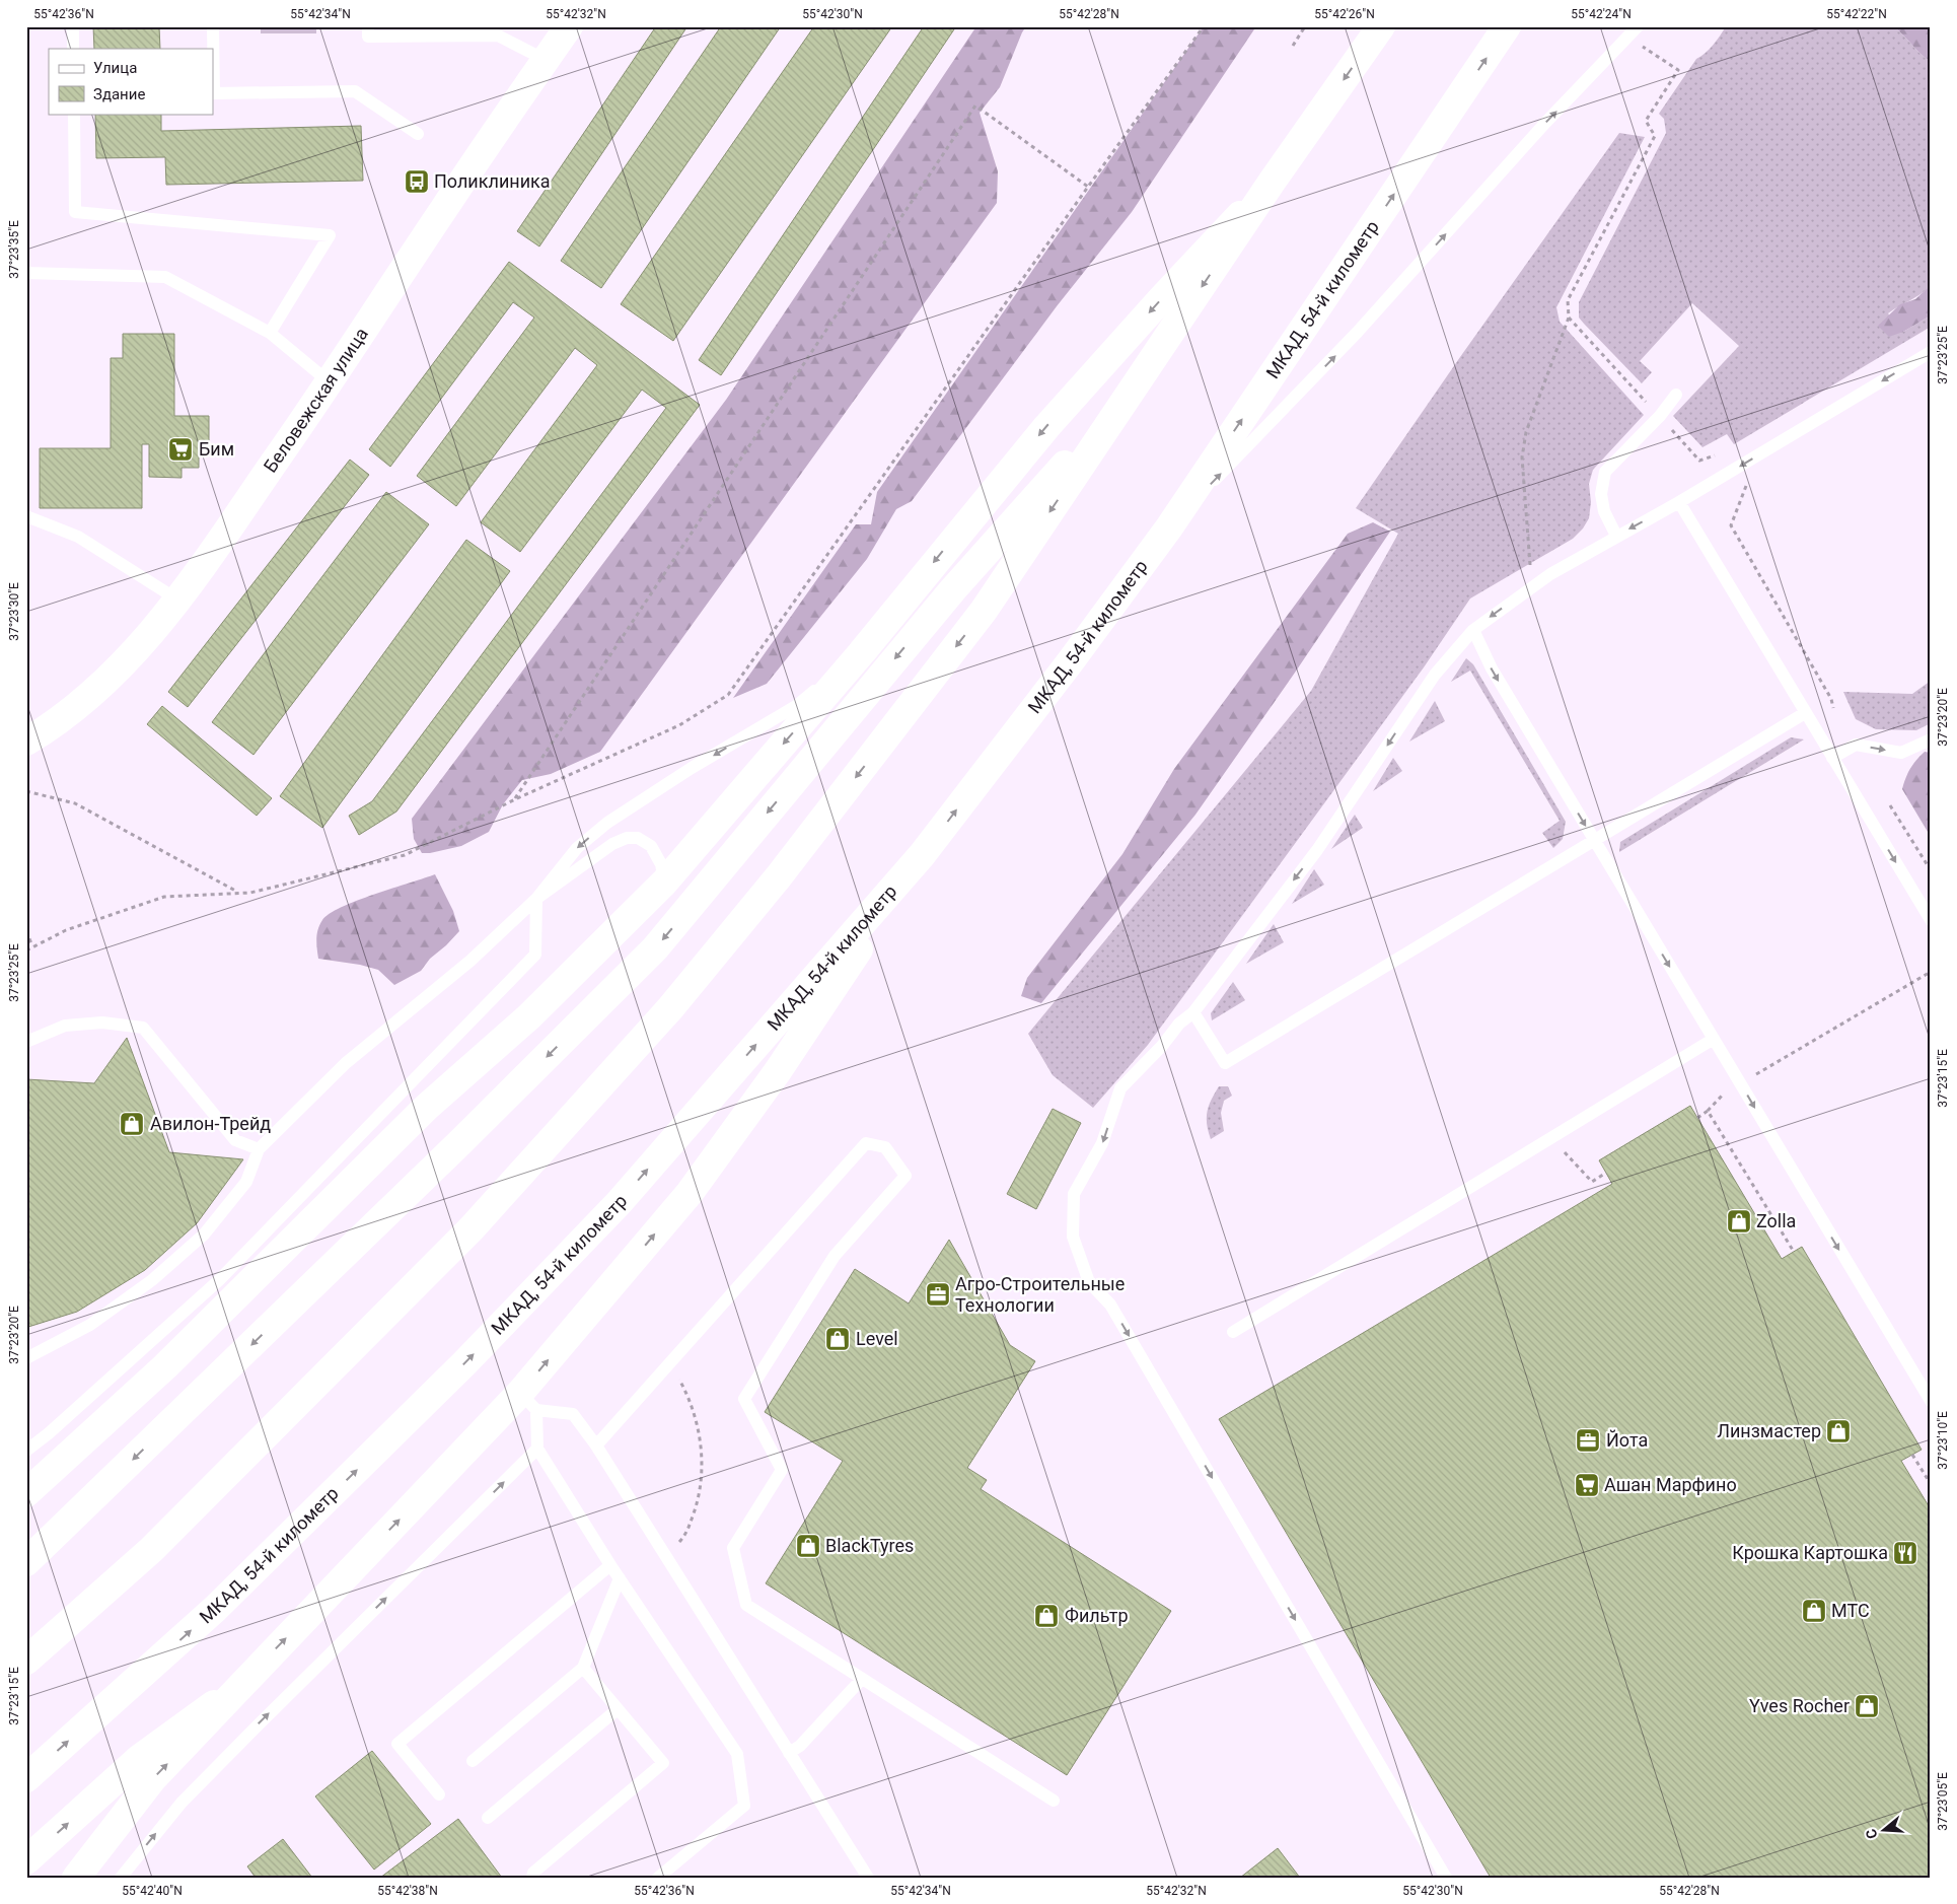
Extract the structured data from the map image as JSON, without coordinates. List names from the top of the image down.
{
  "streets": {
    "main road": ["МКАД, 54-й километр", "Беловежская улица"]
  },
  "places": {
    "bus stop": ["Поликлиника"],
    "supermarket": ["Бим", "Ашан Марфино"],
    "shop": [
      "Авилон-Трейд",
      "Zolla",
      "Level",
      "Линзмастер",
      "BlackTyres",
      "МТС",
      "Фильтр",
      "Yves Rocher"
    ],
    "office": ["Агро-Строительные Технологии", "Йота"],
    "restaurant": ["Крошка Картошка"]
  },
  "legend": ["Улица", "Здание"],
  "north": "left",
  "coordinates": [
    "55°42'36\"N",
    "55°42'34\"N",
    "55°42'32\"N",
    "55°42'30\"N",
    "55°42'28\"N",
    "55°42'26\"N",
    "55°42'24\"N",
    "55°42'22\"N",
    "37°23'35\"E",
    "37°23'25\"E",
    "37°23'30\"E",
    "37°23'20\"E",
    "37°23'15\"E",
    "37°23'10\"E",
    "37°23'05\"E",
    "55°42'40\"N",
    "55°42'38\"N"
  ]
}
